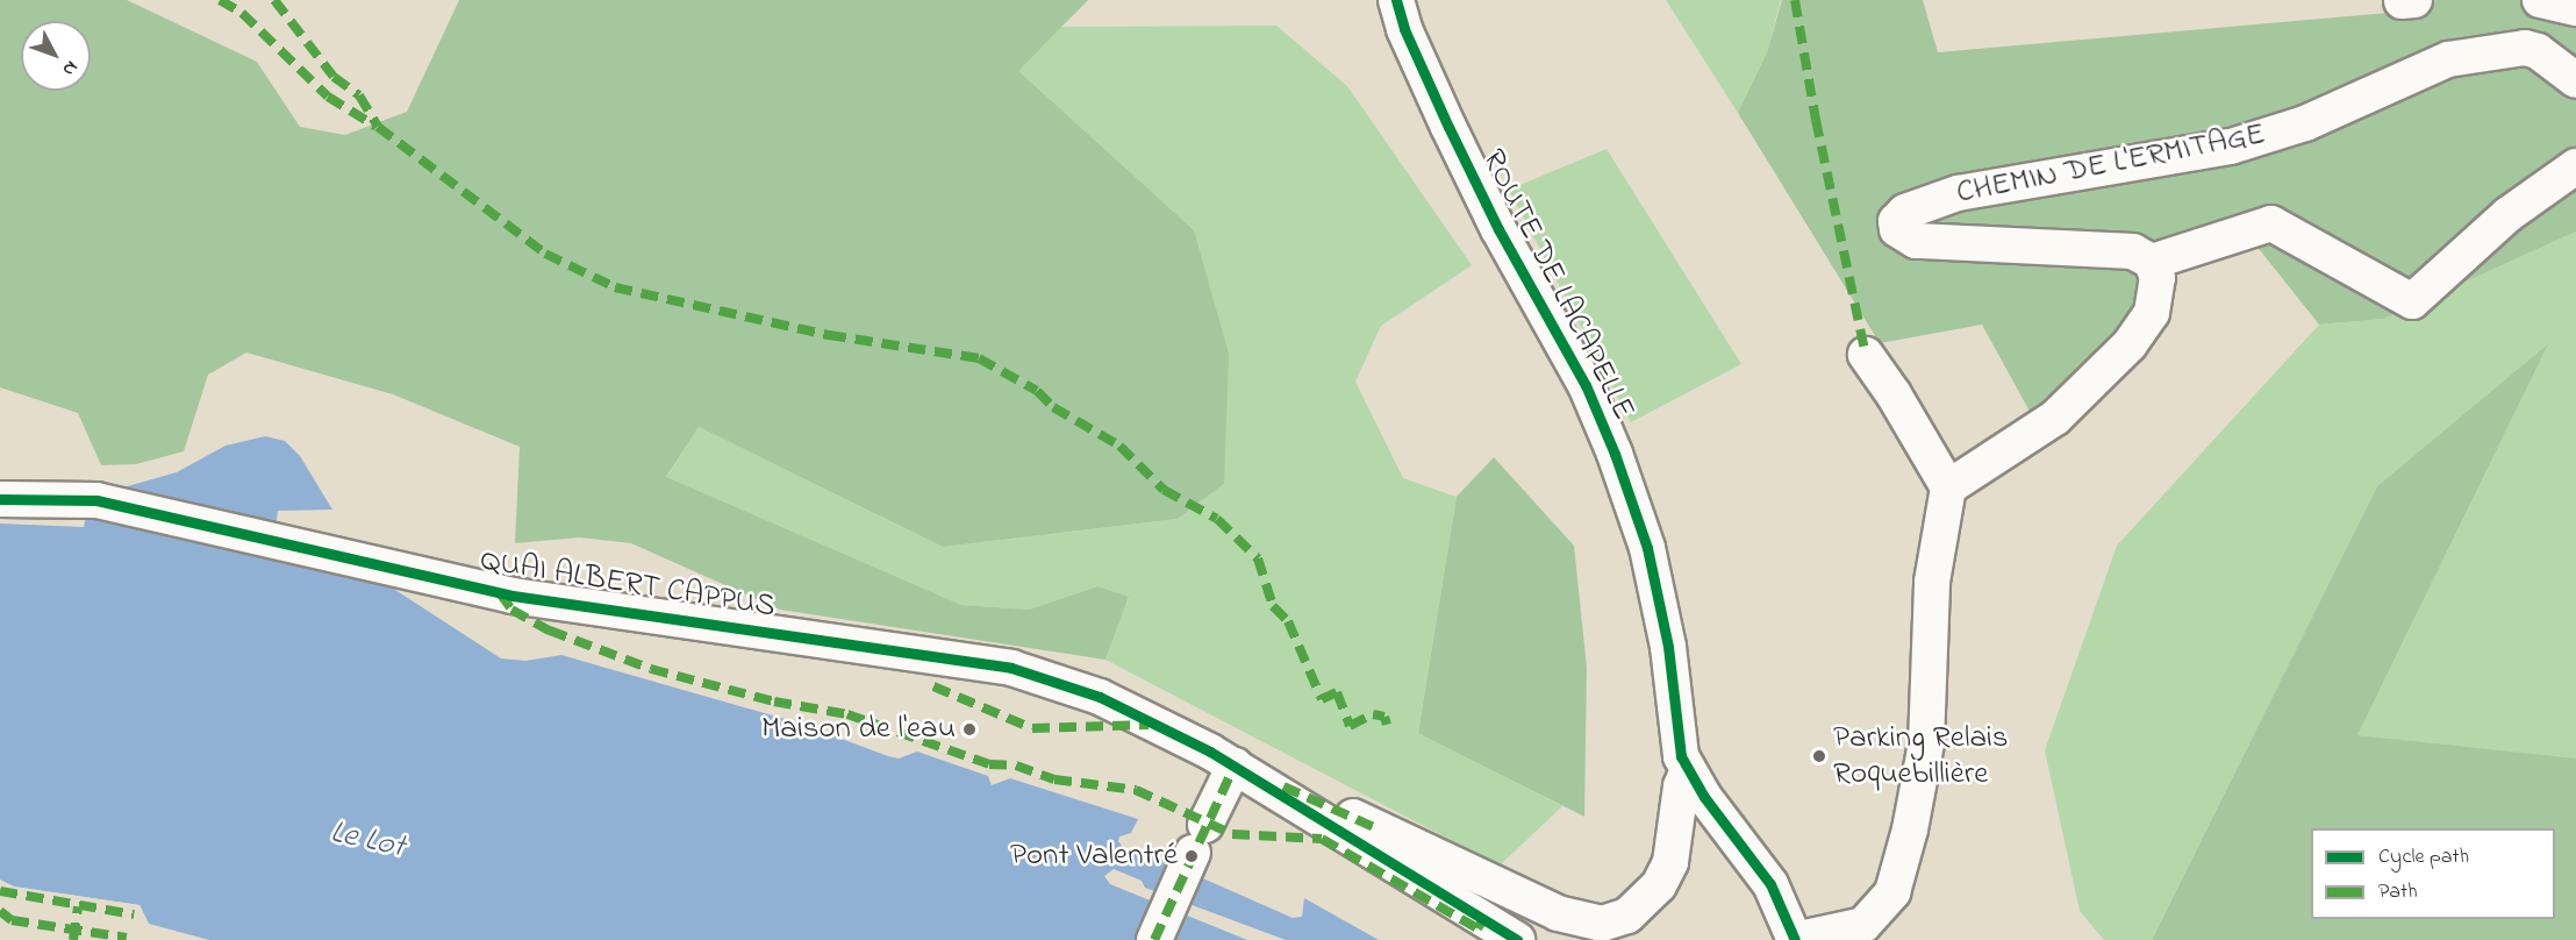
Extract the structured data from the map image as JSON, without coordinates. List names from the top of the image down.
{
  "streets": {
    "street": ["CHEMIN DE L'ERMITAGE", "ROUTE DE LACAPELLE", "QUAI ALBERT CAPPUS"]
  },
  "water": ["Le Lot"],
  "places": ["Maison de l'eau", "Parking Relais Roquebillière", "Pont Valentré"],
  "legend": ["Cycle path", "Path"],
  "north": "bottom right"
}
